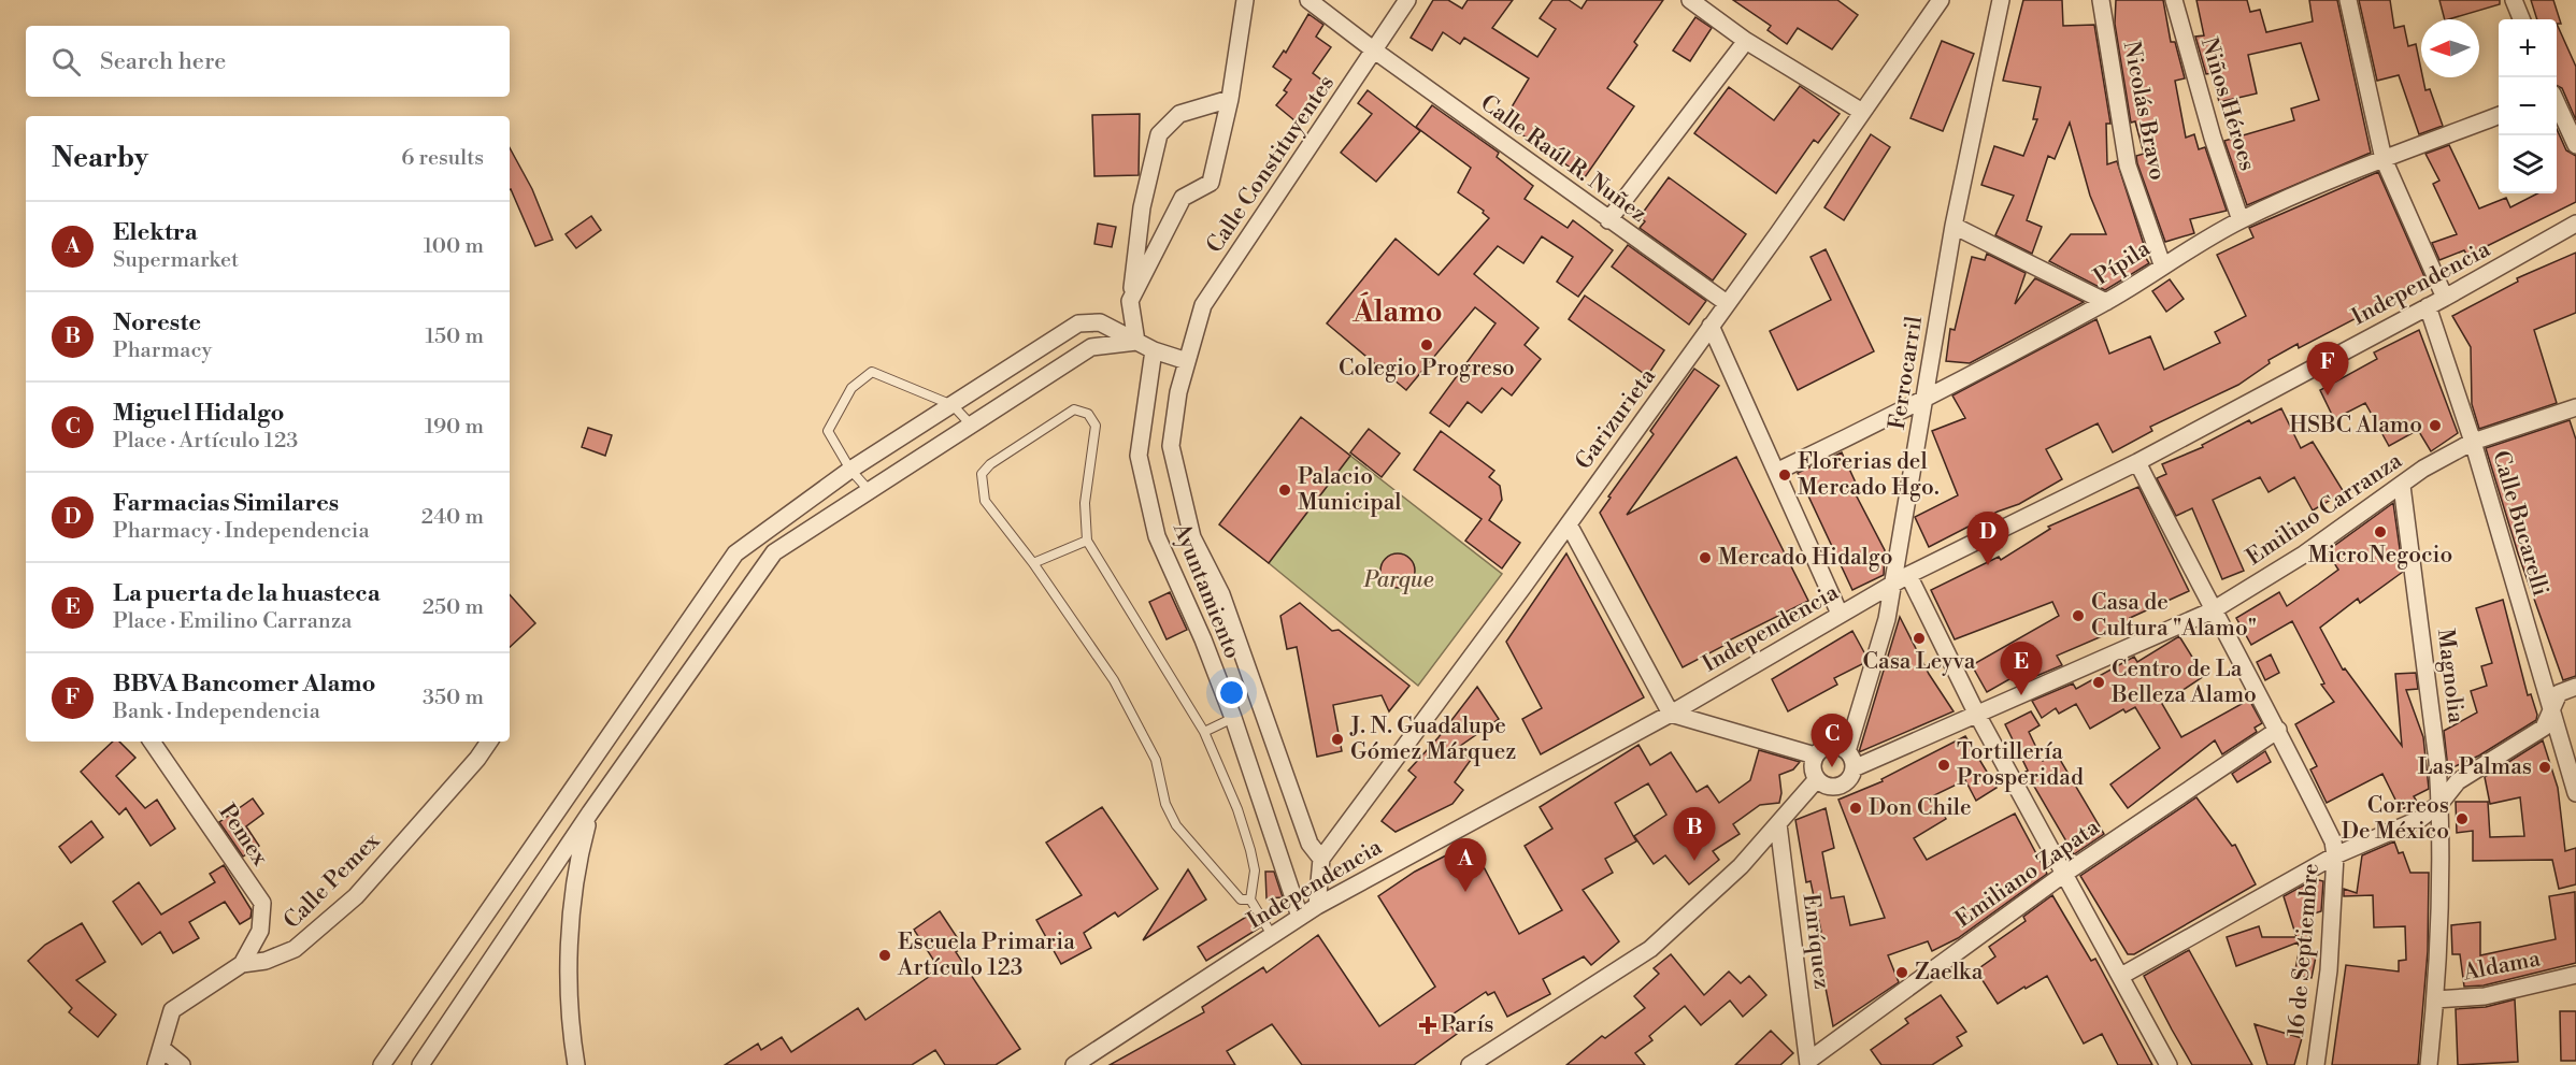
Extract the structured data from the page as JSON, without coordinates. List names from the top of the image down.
{
  "streets": {
    "street": [
      "Niños Héroes",
      "Nicolás Bravo",
      "Calle Raúl R. Nuñez",
      "Calle Constituyentes",
      "Pípila",
      "Independencia",
      "Ferrocarril",
      "Garizurieta",
      "Emilino Carranza",
      "Calle Bucarelli",
      "Ayuntamiento",
      "Magnolia",
      "Pemex",
      "Emiliano Zapata",
      "Calle Pemex",
      "Enríquez",
      "16 de Septiembre",
      "Aldama"
    ]
  },
  "crossings": [
    ["Niños Héroes", "Pípila"],
    ["Nicolás Bravo", "Pípila"],
    ["Calle Raúl R. Nuñez", "Calle Constituyentes"],
    ["Calle Raúl R. Nuñez", "Garizurieta"],
    ["Calle Constituyentes", "Ayuntamiento"],
    ["Pípila", "Ferrocarril"],
    ["Independencia", "Ferrocarril"],
    ["Independencia", "Calle Bucarelli"],
    ["Independencia", "Ayuntamiento"],
    ["Independencia", "16 de Septiembre"],
    ["Ferrocarril", "Emilino Carranza"],
    ["Garizurieta", "Ayuntamiento"],
    ["Emilino Carranza", "Calle Bucarelli"],
    ["Emilino Carranza", "Magnolia"],
    ["Emilino Carranza", "16 de Septiembre"],
    ["Magnolia", "Aldama"],
    ["Pemex", "Calle Pemex"],
    ["Emiliano Zapata", "Enríquez"],
    ["Emiliano Zapata", "16 de Septiembre"]
  ],
  "districts": ["Álamo"],
  "parks": ["Parque"],
  "places": {
    "other": [
      "Colegio Progreso",
      "HSBC Alamo",
      "Florerias del Mercado Hgo.",
      "Palacio Municipal",
      "MicroNegocio",
      "Mercado Hidalgo",
      "Casa de Cultura \"Alamo\"",
      "Casa Leyva",
      "Centro de La Belleza Alamo",
      "J. N. Guadalupe Gómez Márquez",
      "Tortillería Prosperidad",
      "Las Palmas",
      "Don Chile",
      "Correos De México",
      "Escuela Primaria Artículo 123",
      "Zaelka"
    ],
    "health": ["París"]
  },
  "north": "left",
  "page": {
    "map_buttons": ["+", "−"],
    "search": "Search here",
    "heading": ["Nearby", "6 results"],
    "list": [
      {
        "mark": "A",
        "name": "Elektra",
        "note": "Supermarket",
        "value": "100 m"
      },
      {
        "mark": "B",
        "name": "Noreste",
        "note": "Pharmacy",
        "value": "150 m"
      },
      {
        "mark": "C",
        "name": "Miguel Hidalgo",
        "note": "Place · Artículo 123",
        "value": "190 m"
      },
      {
        "mark": "D",
        "name": "Farmacias Similares",
        "note": "Pharmacy · Independencia",
        "value": "240 m"
      },
      {
        "mark": "E",
        "name": "La puerta de la huasteca",
        "note": "Place · Emilino Carranza",
        "value": "250 m"
      },
      {
        "mark": "F",
        "name": "BBVA Bancomer Alamo",
        "note": "Bank · Independencia",
        "value": "350 m"
      }
    ],
    "pins": [
      "F",
      "D",
      "E",
      "C",
      "B",
      "A"
    ]
  }
}
